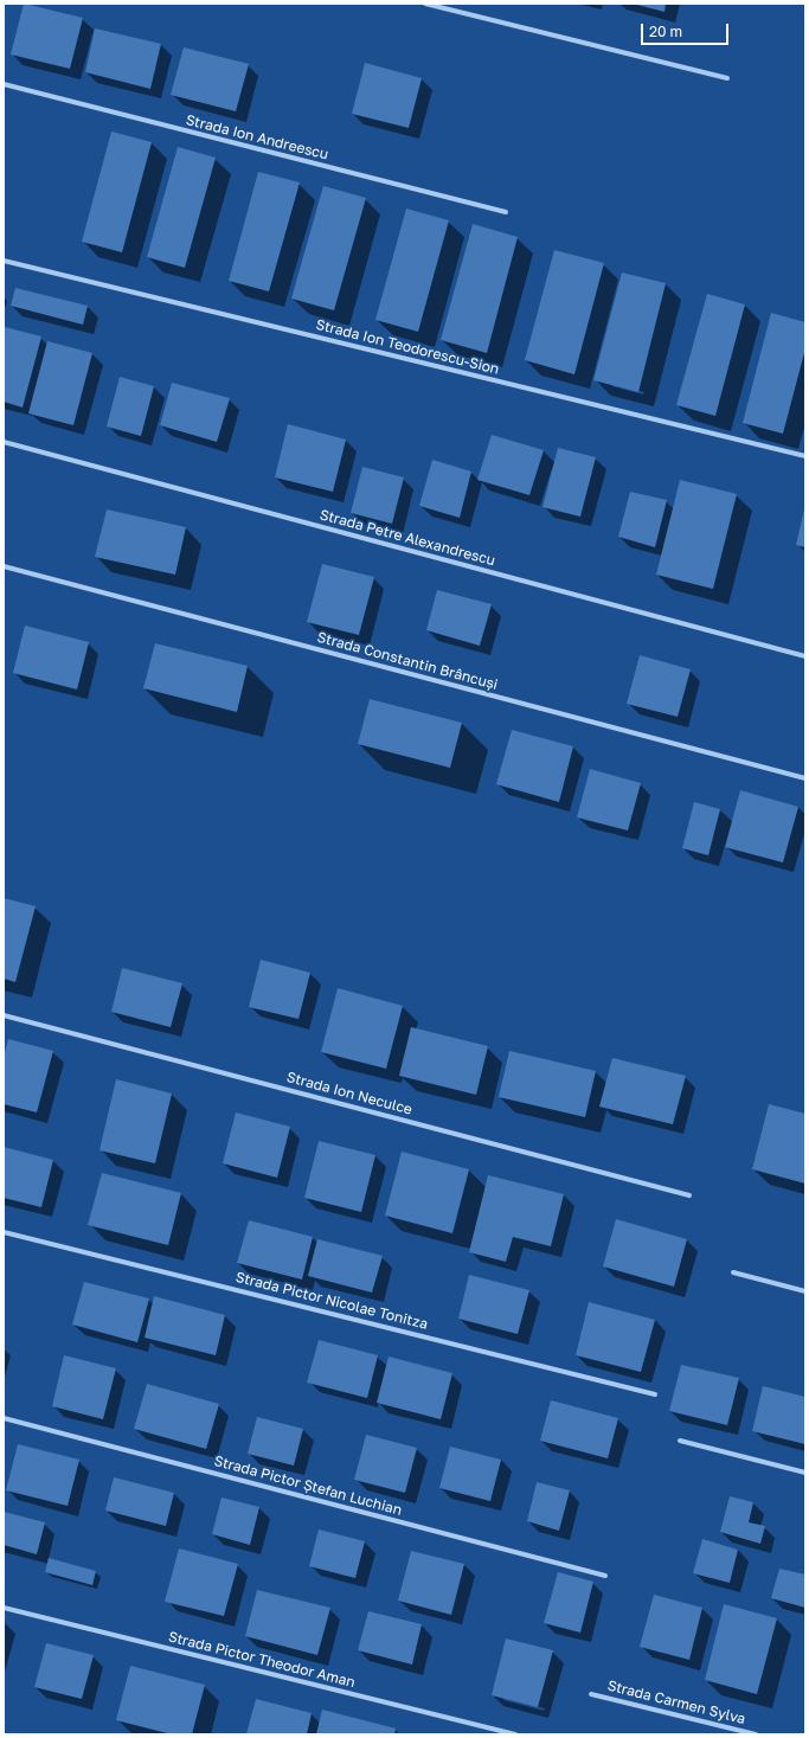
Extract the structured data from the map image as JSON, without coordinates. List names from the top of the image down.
{
  "streets": {
    "street": [
      "Strada Ion Andreescu",
      "Strada Ion Teodorescu-Sion",
      "Strada Petre Alexandrescu",
      "Strada Constantin Brâncuși",
      "Strada Ion Neculce",
      "Strada Pictor Nicolae Tonitza",
      "Strada Pictor Ștefan Luchian",
      "Strada Pictor Theodor Aman",
      "Strada Carmen Sylva"
    ]
  },
  "scale_bar": "20 m"
}
